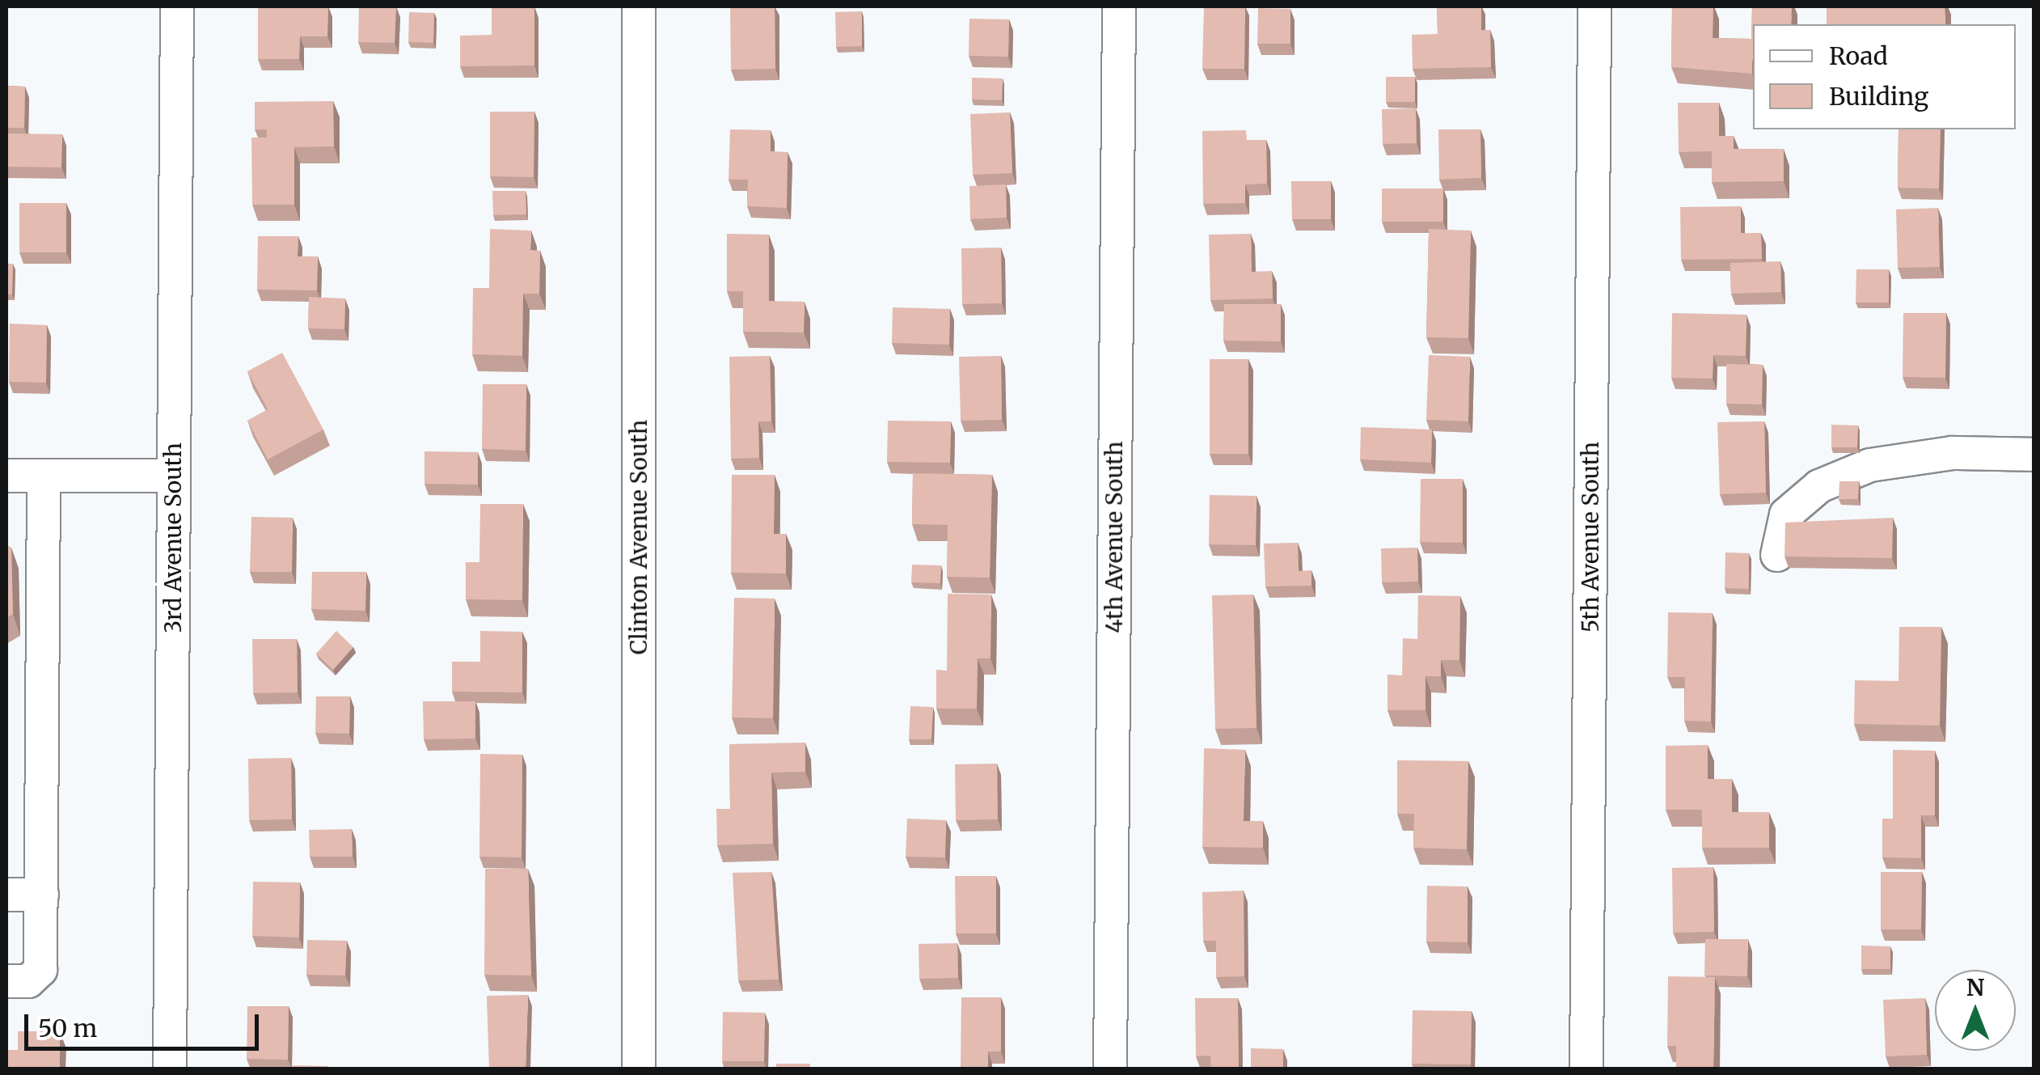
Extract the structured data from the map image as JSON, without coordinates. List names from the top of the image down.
{
  "streets": {
    "street": [
      "Clinton Avenue South",
      "4th Avenue South",
      "5th Avenue South",
      "3rd Avenue South"
    ]
  },
  "legend": ["Road", "Building"],
  "scale_bar": "50 m",
  "north": "top"
}
